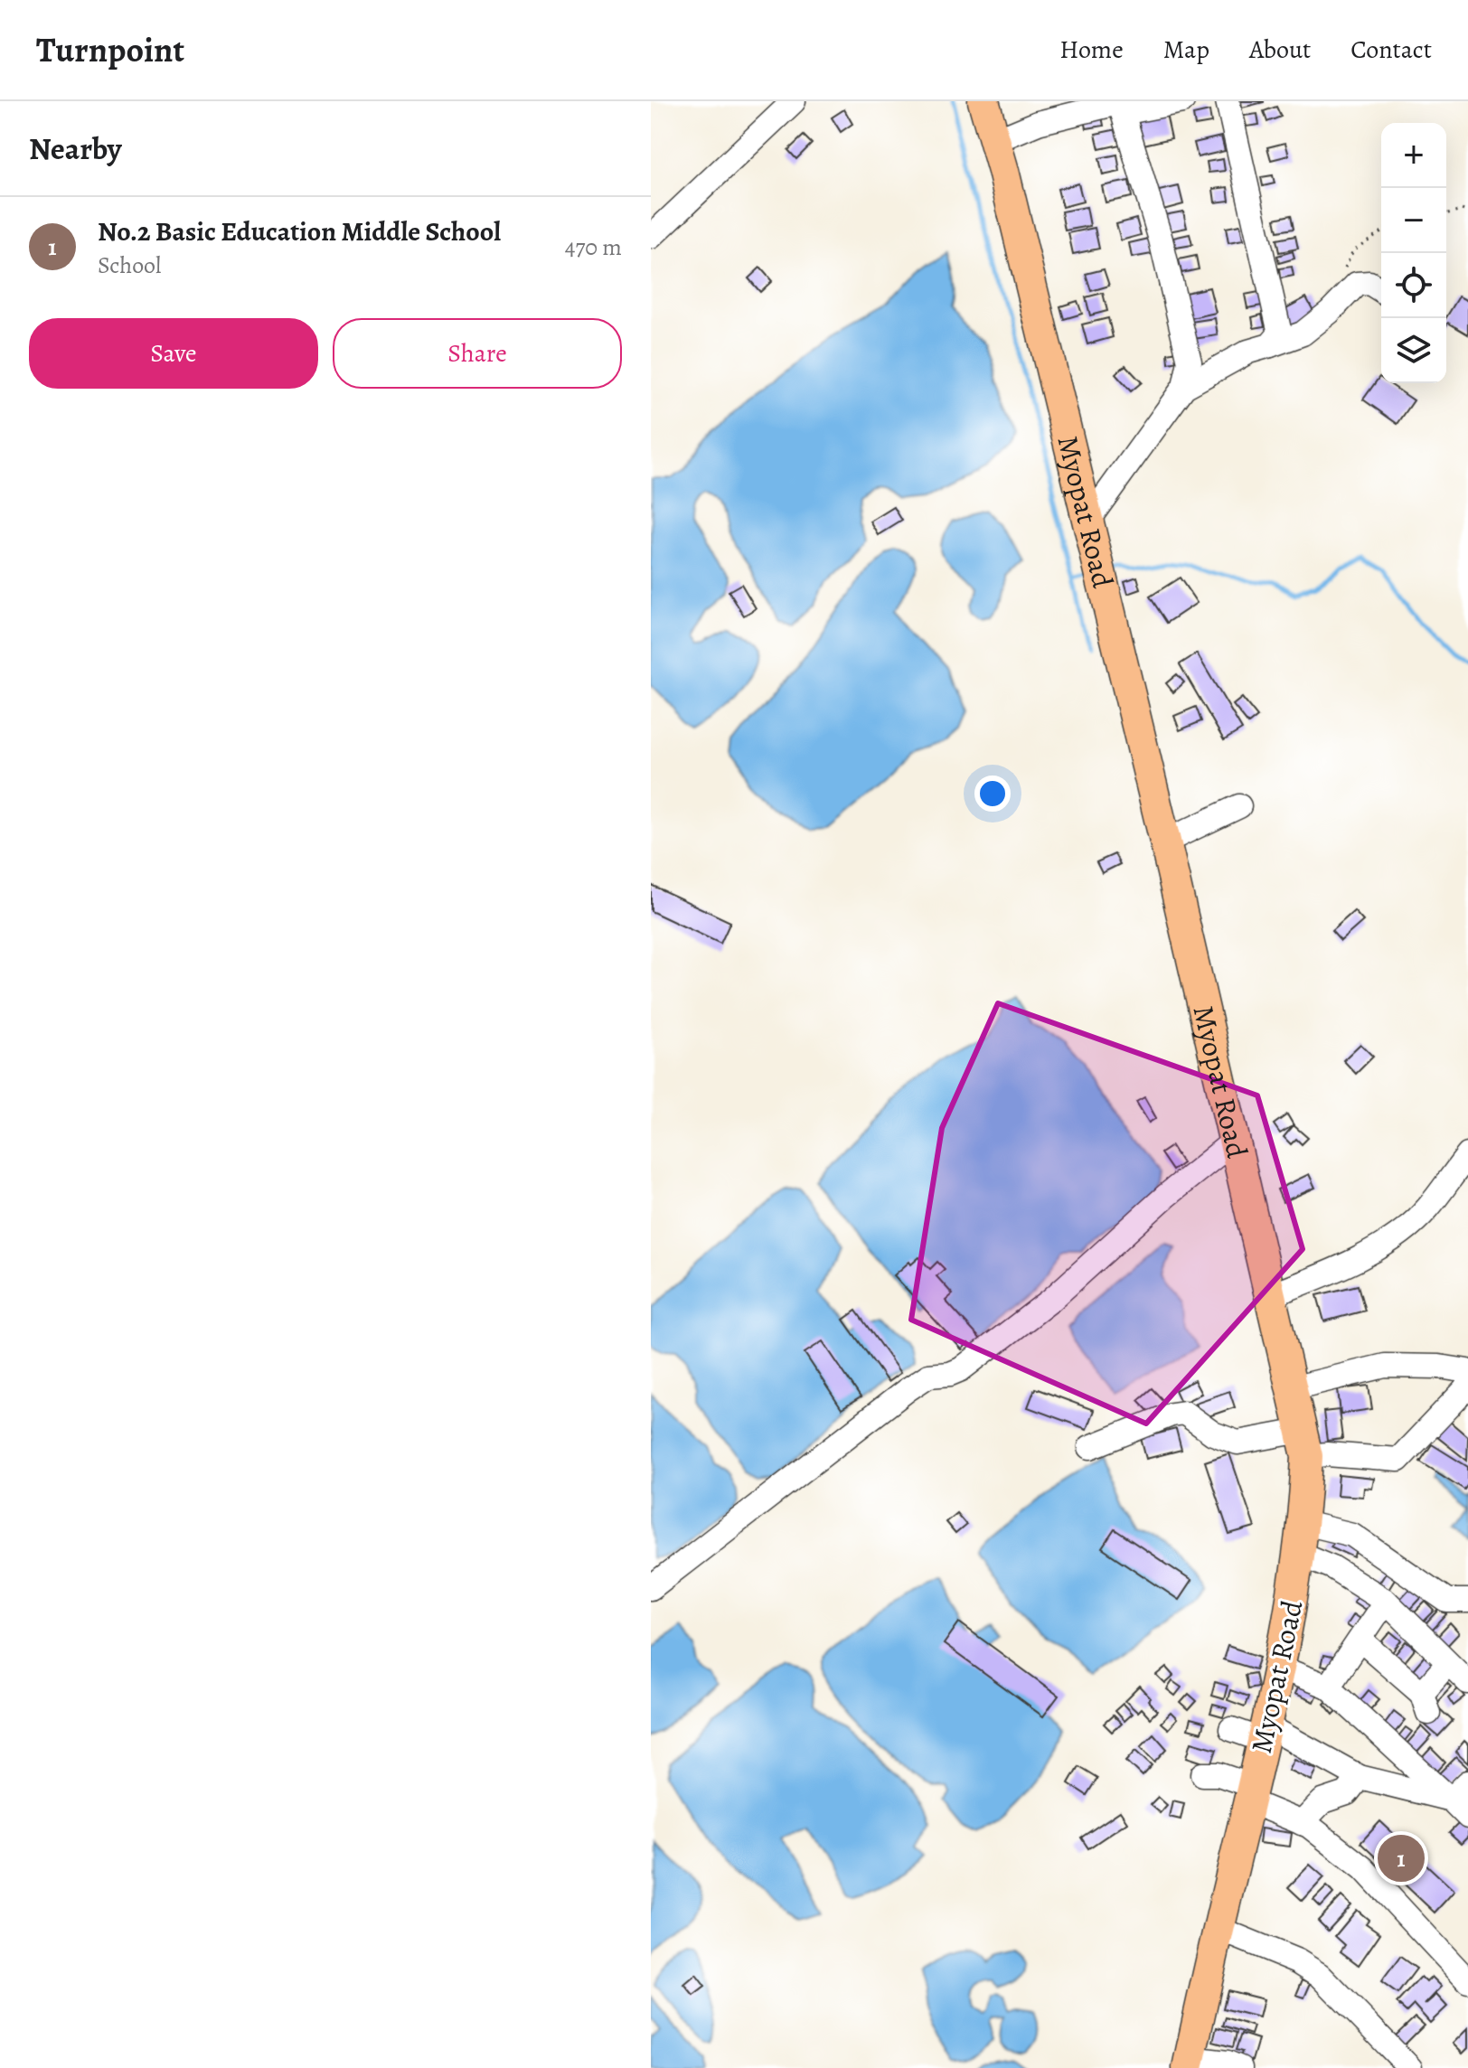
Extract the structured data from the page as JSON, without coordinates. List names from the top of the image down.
{
  "streets": {
    "main road": ["Myopat Road"]
  },
  "page": {
    "header": "Turnpoint",
    "nav": [
      "Home",
      "Map",
      "About",
      "Contact"
    ],
    "heading": "Nearby",
    "map_buttons": ["+", "−"],
    "list": [
      {
        "mark": "1",
        "name": "No.2 Basic Education Middle School",
        "note": "School",
        "value": "470 m"
      }
    ],
    "buttons": ["Save", "Share"],
    "pins": "1"
  }
}
